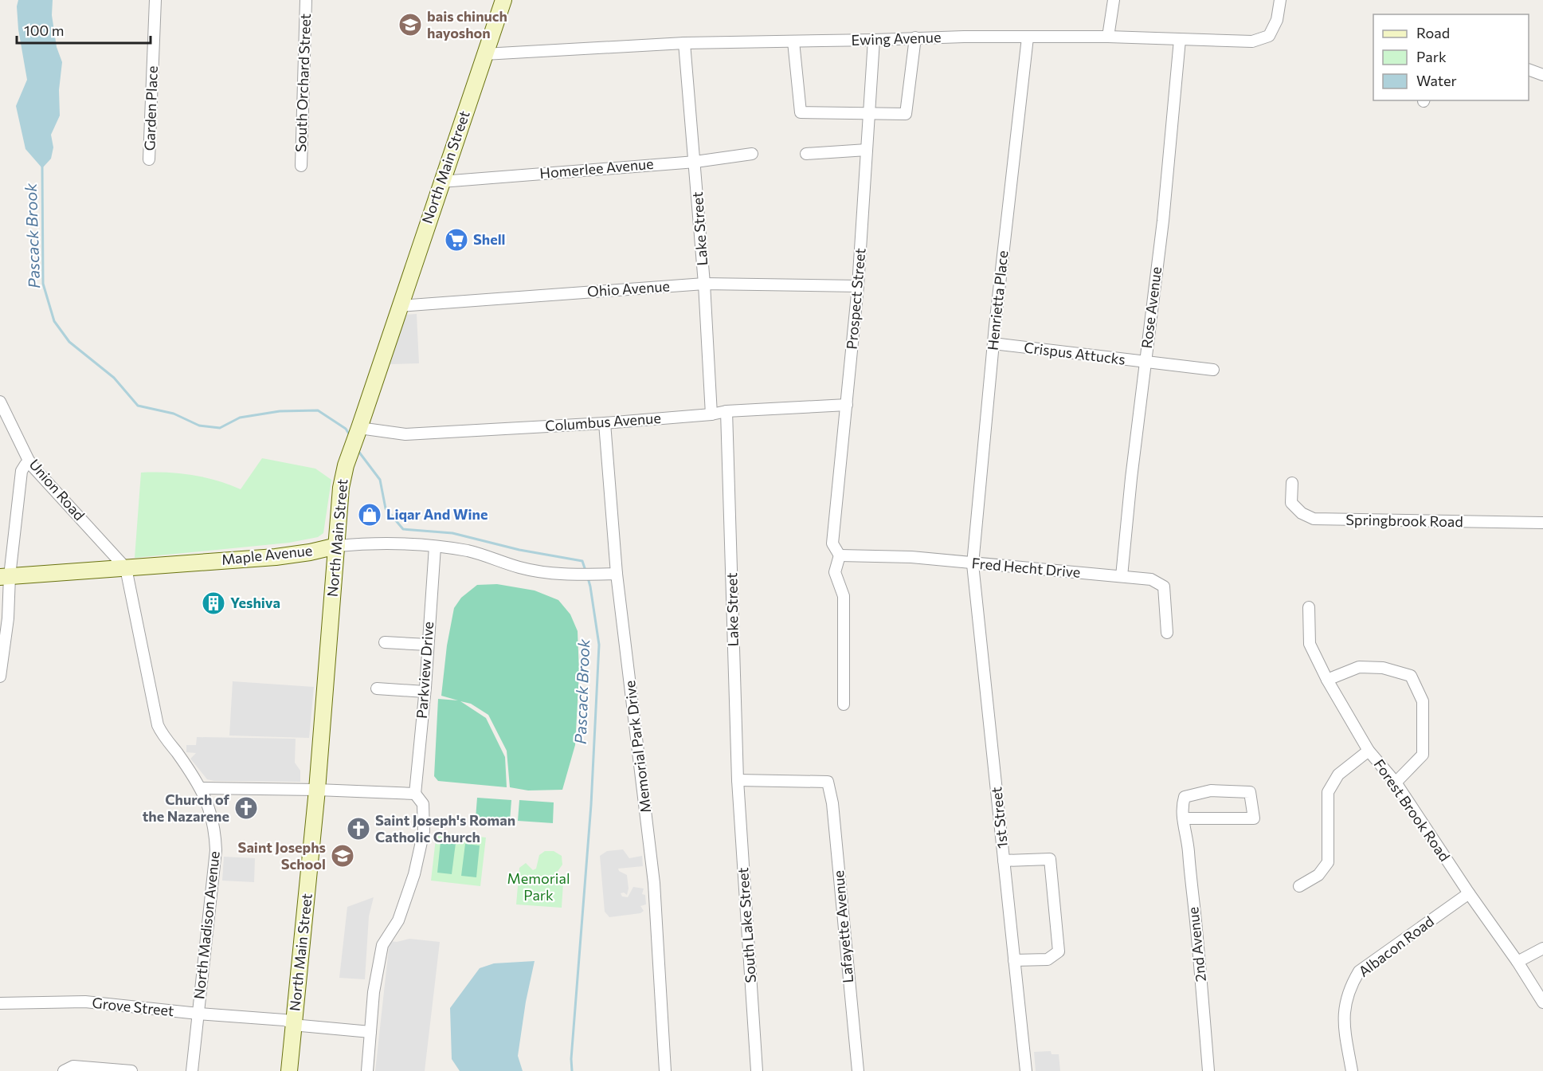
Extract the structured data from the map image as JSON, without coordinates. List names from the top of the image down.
{
  "streets": {
    "main road": ["North Main Street", "Maple Avenue"],
    "street": [
      "Ewing Avenue",
      "South Orchard Street",
      "Garden Place",
      "Homerlee Avenue",
      "Lake Street",
      "Ohio Avenue",
      "Prospect Street",
      "Henrietta Place",
      "Rose Avenue",
      "Crispus Attucks",
      "Columbus Avenue",
      "Union Road",
      "Springbrook Road",
      "Fred Hecht Drive",
      "Parkview Drive",
      "Memorial Park Drive",
      "Forest Brook Road",
      "1st Street",
      "North Madison Avenue",
      "South Lake Street",
      "Lafayette Avenue",
      "2nd Avenue",
      "Albacon Road",
      "Grove Street"
    ]
  },
  "crossings": [
    ["Ewing Avenue", "North Main Street"],
    ["Ewing Avenue", "Lake Street"],
    ["Ewing Avenue", "Prospect Street"],
    ["Ewing Avenue", "Henrietta Place"],
    ["Ewing Avenue", "Rose Avenue"],
    ["North Main Street", "Homerlee Avenue"],
    ["North Main Street", "Ohio Avenue"],
    ["North Main Street", "Columbus Avenue"],
    ["North Main Street", "Maple Avenue"],
    ["North Main Street", "Grove Street"],
    ["Homerlee Avenue", "Lake Street"],
    ["Lake Street", "Ohio Avenue"],
    ["Lake Street", "Columbus Avenue"],
    ["Lake Street", "South Lake Street"],
    ["Lake Street", "Lafayette Avenue"],
    ["Ohio Avenue", "Prospect Street"],
    ["Prospect Street", "Columbus Avenue"],
    ["Prospect Street", "Fred Hecht Drive"],
    ["Henrietta Place", "Crispus Attucks"],
    ["Henrietta Place", "Fred Hecht Drive"],
    ["Henrietta Place", "1st Street"],
    ["Rose Avenue", "Crispus Attucks"],
    ["Rose Avenue", "Fred Hecht Drive"],
    ["Columbus Avenue", "Memorial Park Drive"],
    ["Union Road", "Maple Avenue"],
    ["Union Road", "North Madison Avenue"],
    ["Maple Avenue", "Parkview Drive"],
    ["Maple Avenue", "Memorial Park Drive"],
    ["Maple Avenue", "North Madison Avenue"],
    ["Fred Hecht Drive", "1st Street"],
    ["Forest Brook Road", "Albacon Road"],
    ["North Madison Avenue", "Grove Street"],
    ["South Lake Street", "Lafayette Avenue"]
  ],
  "water": ["Pascack Brook"],
  "parks": ["Memorial Park"],
  "places": {
    "school or university": ["bais chinuch hayoshon", "Saint Josephs School"],
    "supermarket": ["Shell"],
    "shop": ["Liqar And Wine"],
    "building": ["Yeshiva"],
    "church": ["Church of the Nazarene", "Saint Joseph's Roman Catholic Church"]
  },
  "legend": ["Road", "Park", "Water"],
  "scale_bar": "100 m"
}
